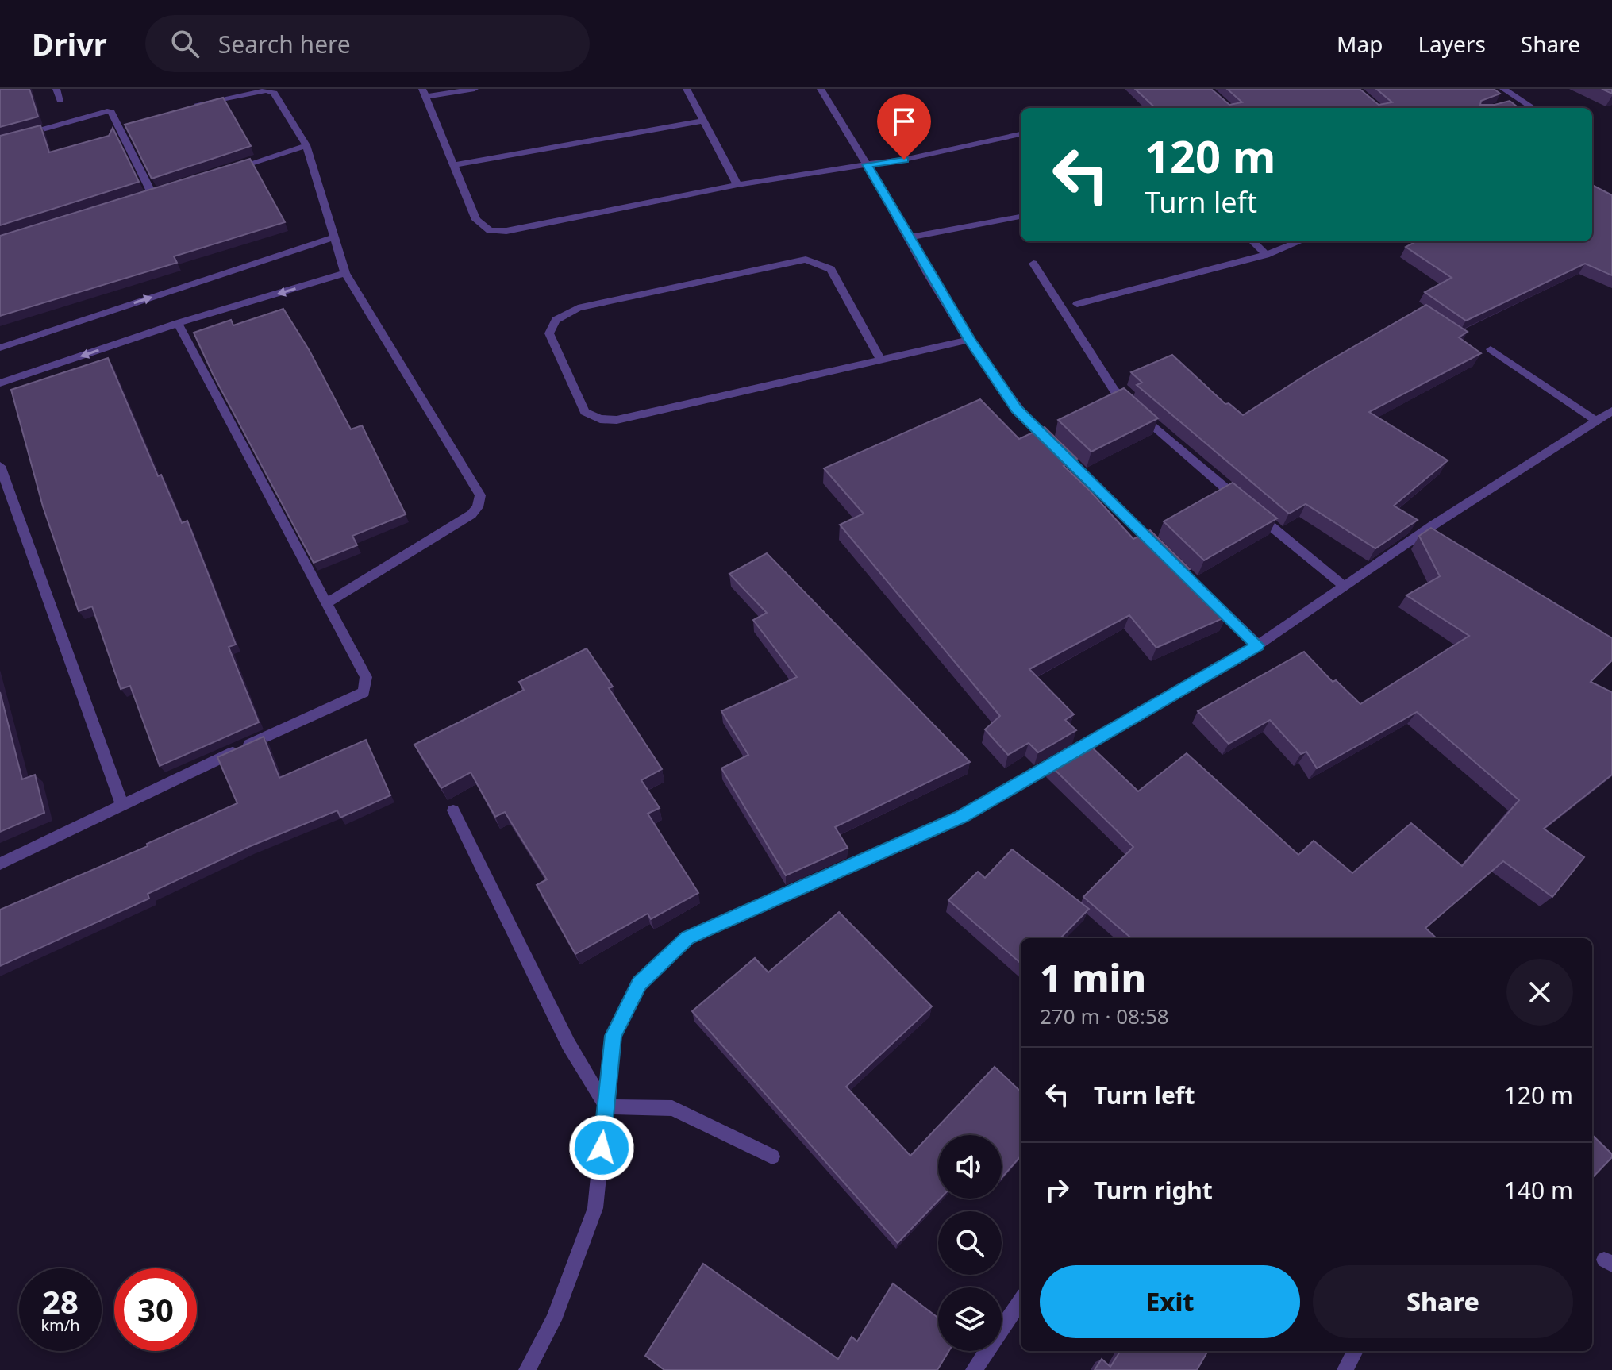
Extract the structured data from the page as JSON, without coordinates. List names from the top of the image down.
{
  "page": {
    "header": "Drivr",
    "search": "Search here",
    "nav": ["Map", "Layers", "Share"],
    "turn": ["120 m", "Turn left"],
    "heading": ["1 min", "270 m · 08:58"],
    "list": [
      {
        "name": "Turn left",
        "value": "120 m"
      },
      {
        "name": "Turn right",
        "value": "140 m"
      }
    ],
    "buttons": ["Exit", "Share"],
    "speed": "28 km/h",
    "limit": "30"
  }
}
